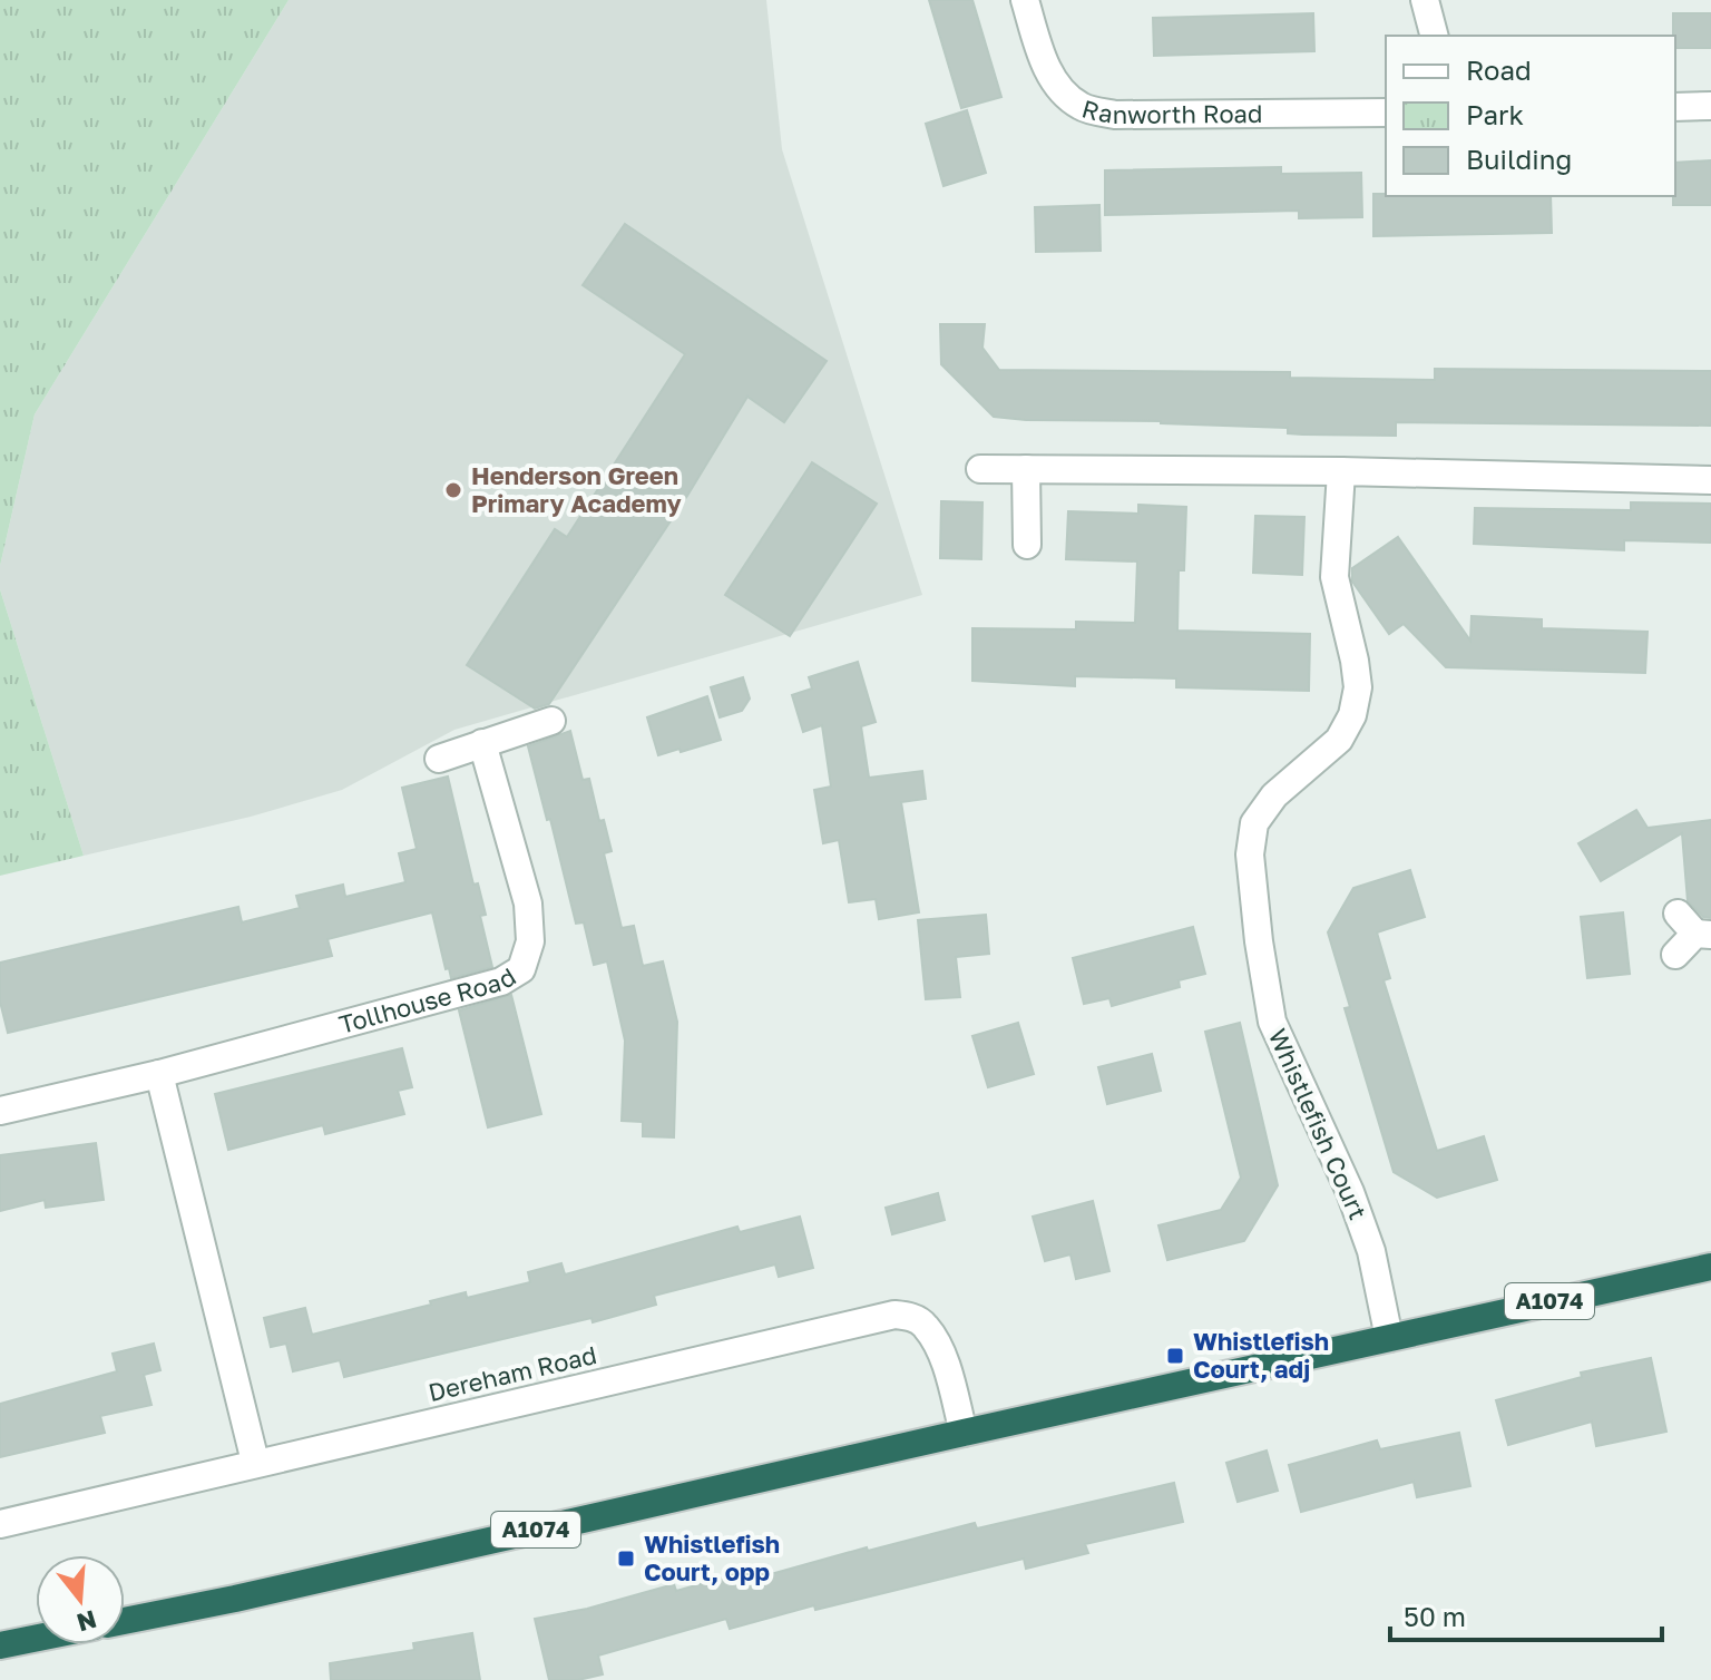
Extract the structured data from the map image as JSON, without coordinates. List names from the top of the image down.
{
  "streets": {
    "highway": ["A1074"],
    "street": [
      "Ranworth Road",
      "Tollhouse Road",
      "Whistlefish Court",
      "Dereham Road"
    ]
  },
  "crossings": [
    ["Whistlefish Court", "A1074"],
    ["A1074", "Dereham Road"]
  ],
  "places": {
    "other": ["Henderson Green Primary Academy"],
    "transit": ["Whistlefish Court, adj", "Whistlefish Court, opp"]
  },
  "legend": ["Road", "Park", "Building"],
  "scale_bar": "50 m",
  "north": "bottom"
}
